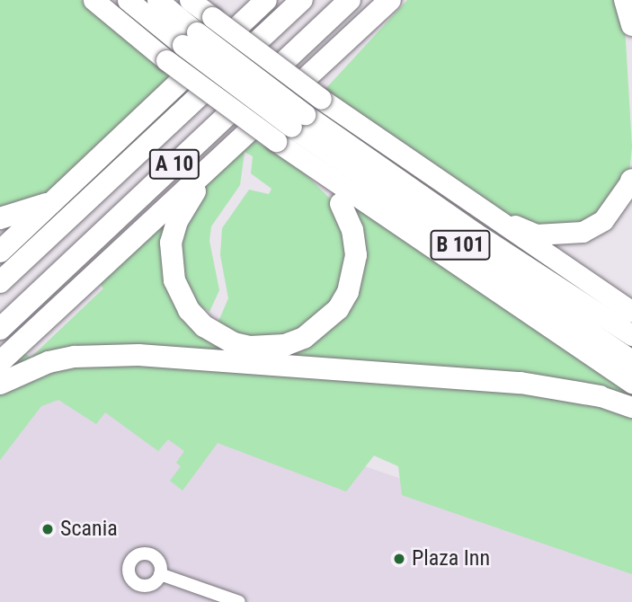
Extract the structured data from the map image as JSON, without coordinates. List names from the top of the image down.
{
  "streets": {
    "highway": ["A 10", "B 101"]
  },
  "places": ["Scania", "Plaza Inn"]
}
